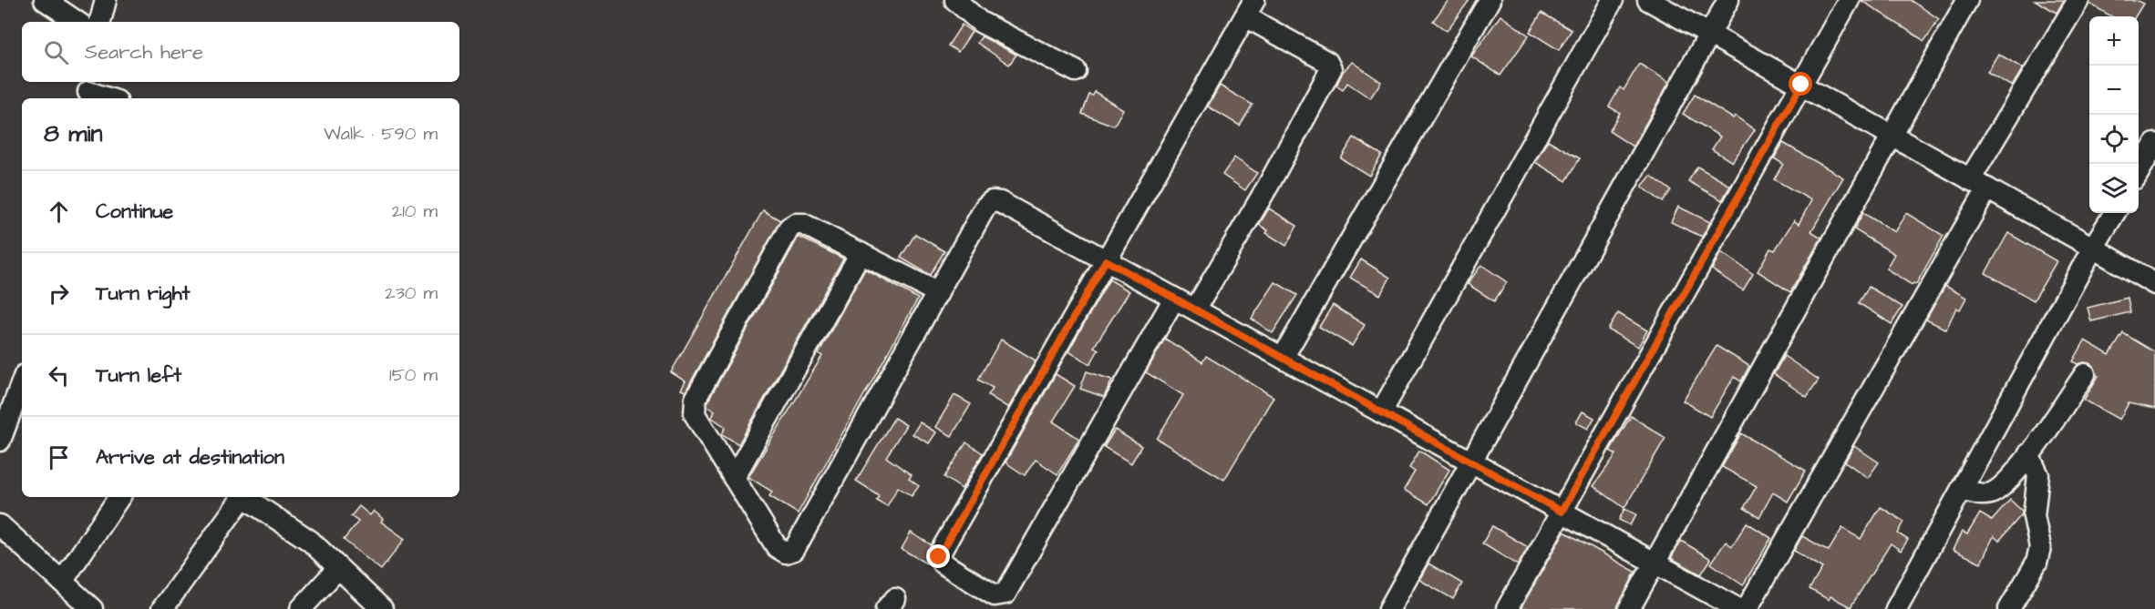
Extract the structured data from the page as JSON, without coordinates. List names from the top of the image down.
{
  "page": {
    "map_buttons": ["+", "−"],
    "search": "Search here",
    "heading": ["8 min", "Walk · 590 m"],
    "list": [
      ["Continue", "210 m"],
      ["Turn right", "230 m"],
      ["Turn left", "150 m"],
      "Arrive at destination"
    ]
  }
}
